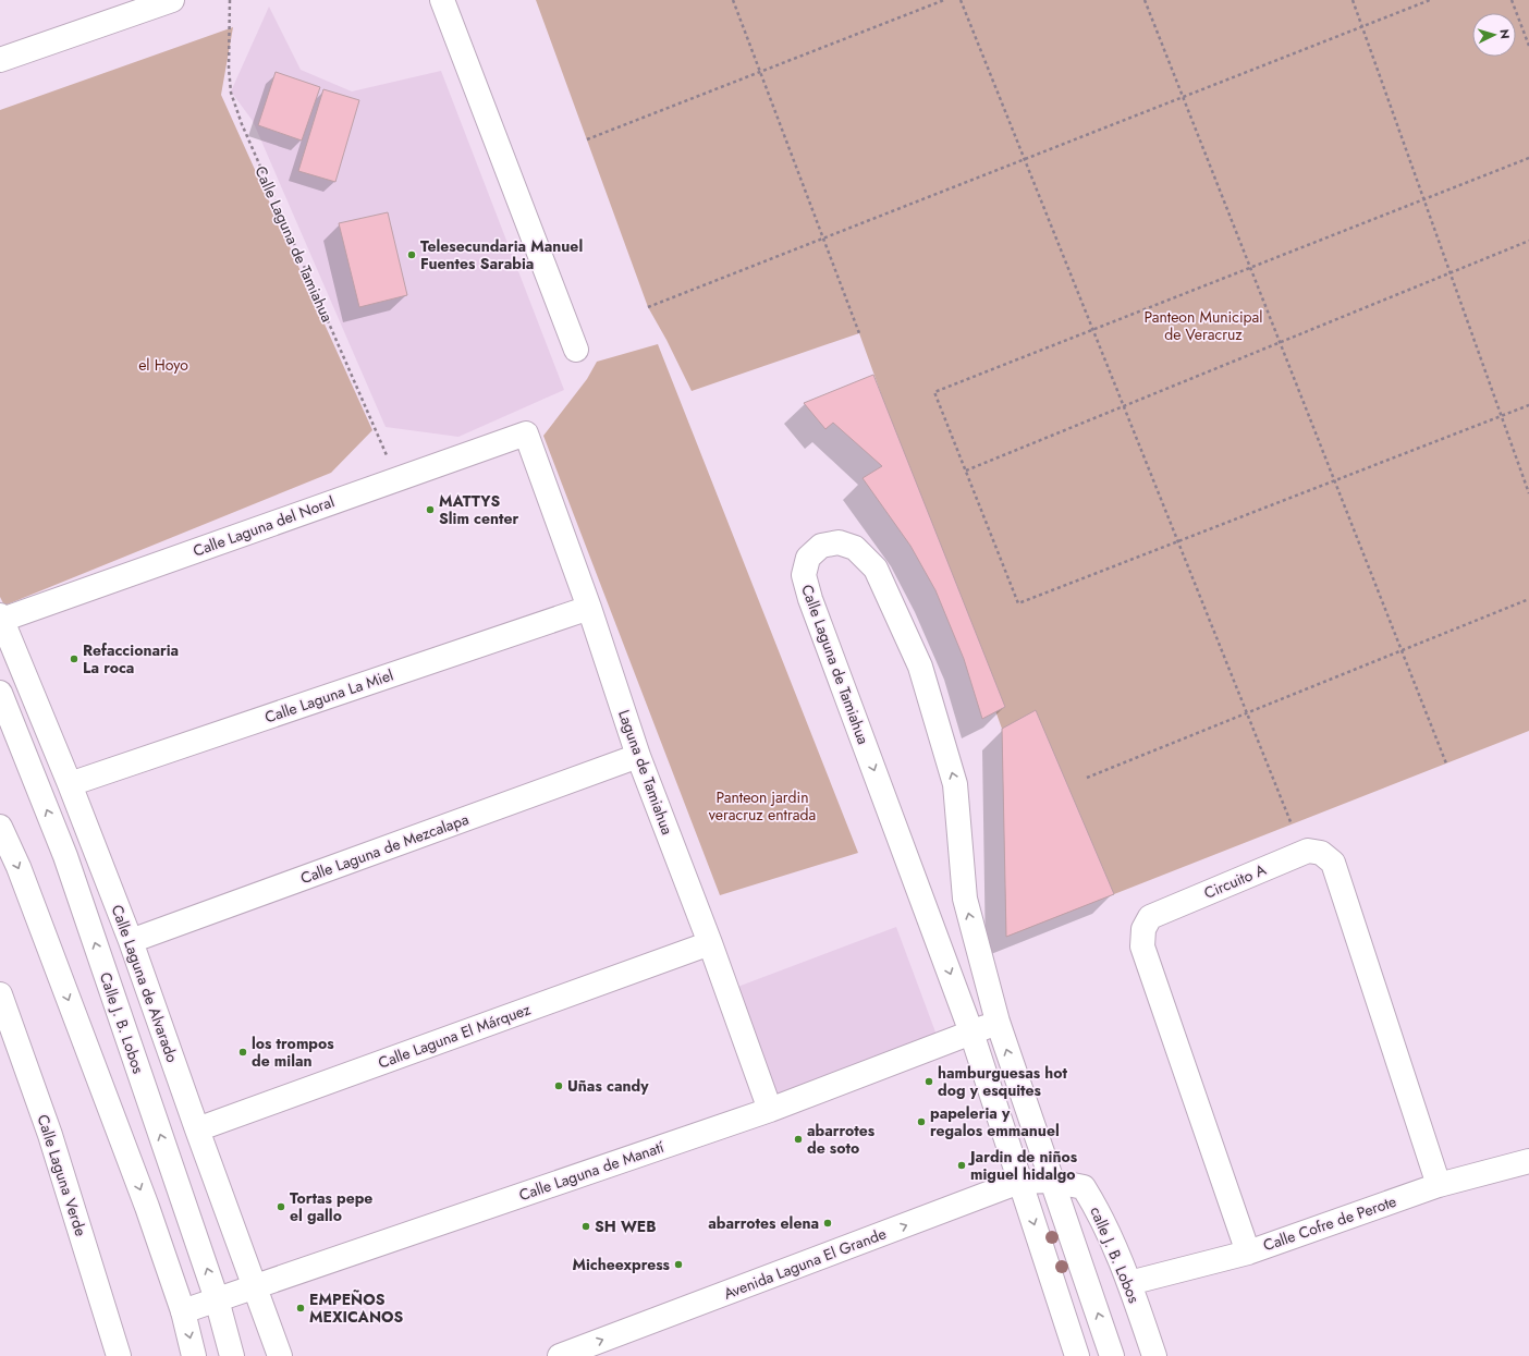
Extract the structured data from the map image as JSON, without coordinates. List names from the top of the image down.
{
  "streets": {
    "street": [
      "Calle Laguna de Tamiahua",
      "Calle Laguna del Noral",
      "Calle Laguna La Miel",
      "Laguna de Tamiahua",
      "Calle Laguna de Mezcalapa",
      "Circuito A",
      "Calle Laguna de Alvarado",
      "Calle J. B. Lobos",
      "Calle Laguna El Márquez",
      "Calle Laguna de Manatí",
      "Calle Laguna Verde",
      "Calle Cofre de Perote",
      "calle J. B. Lobos",
      "Avenida Laguna El Grande"
    ]
  },
  "crossings": [
    ["Calle Laguna de Tamiahua", "Calle Laguna del Noral"],
    ["Calle Laguna de Tamiahua", "Calle Laguna de Manatí"],
    ["Calle Laguna de Tamiahua", "calle J. B. Lobos"],
    ["Calle Laguna de Tamiahua", "Avenida Laguna El Grande"],
    ["Calle Laguna del Noral", "Laguna de Tamiahua"],
    ["Calle Laguna del Noral", "Calle Laguna de Alvarado"],
    ["Calle Laguna La Miel", "Laguna de Tamiahua"],
    ["Calle Laguna La Miel", "Calle Laguna de Alvarado"],
    ["Laguna de Tamiahua", "Calle Laguna de Mezcalapa"],
    ["Laguna de Tamiahua", "Calle Laguna El Márquez"],
    ["Laguna de Tamiahua", "Calle Laguna de Manatí"],
    ["Calle Laguna de Mezcalapa", "Calle Laguna de Alvarado"],
    ["Circuito A", "Calle Cofre de Perote"],
    ["Calle Laguna de Alvarado", "Calle Laguna El Márquez"],
    ["Calle Laguna de Alvarado", "Calle Laguna de Manatí"],
    ["Calle J. B. Lobos", "Calle Laguna de Manatí"],
    ["Calle Cofre de Perote", "calle J. B. Lobos"],
    ["calle J. B. Lobos", "Avenida Laguna El Grande"]
  ],
  "one_way": ["Avenida Laguna El Grande"],
  "parks": ["Panteon Municipal de Veracruz", "el Hoyo", "Panteon jardin veracruz entrada"],
  "places": [
    "Telesecundaria Manuel Fuentes Sarabia",
    "MATTYS Slim center",
    "Refaccionaria La roca",
    "los trompos de milan",
    "hamburguesas hot dog y esquites",
    "Uñas candy",
    "papeleria y regalos emmanuel",
    "abarrotes de soto",
    "Jardin de niños miguel hidalgo",
    "Tortas pepe el gallo",
    "abarrotes elena",
    "SH WEB",
    "Micheexpress",
    "EMPEÑOS MEXICANOS"
  ],
  "north": "right"
}
